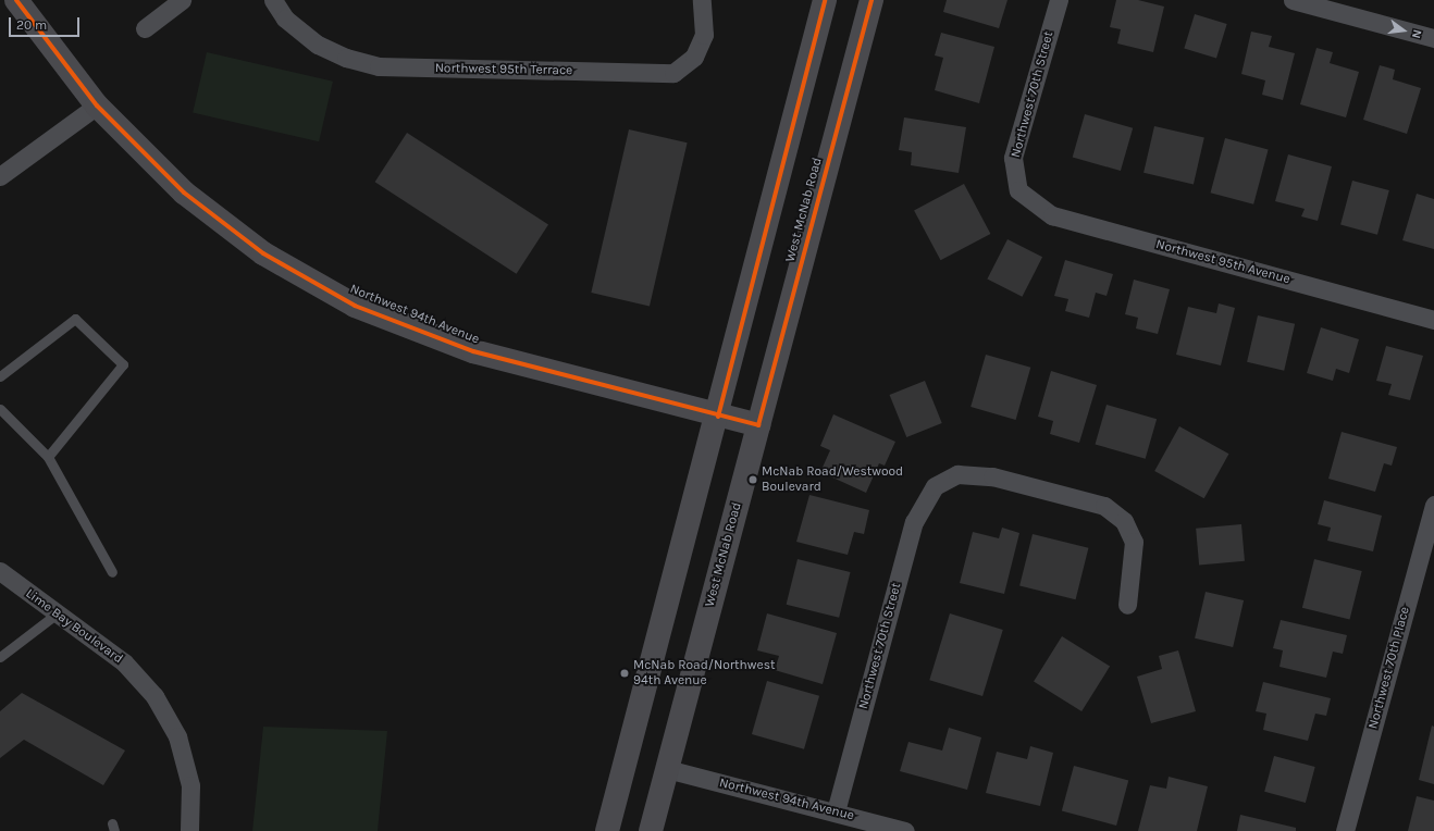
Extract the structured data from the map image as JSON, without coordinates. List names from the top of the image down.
{
  "streets": {
    "main road": ["West McNab Road", "Northwest 94th Avenue"],
    "street": [
      "Northwest 95th Terrace",
      "Northwest 70th Street",
      "Northwest 95th Avenue",
      "Lime Bay Boulevard",
      "Northwest 70th Place"
    ]
  },
  "crossings": [
    ["Northwest 70th Street", "Northwest 95th Avenue"],
    ["Northwest 70th Street", "Northwest 94th Avenue"],
    ["West McNab Road", "Northwest 94th Avenue"]
  ],
  "places": ["McNab Road/Westwood Boulevard", "McNab Road/Northwest 94th Avenue"],
  "scale_bar": "20 m",
  "north": "right"
}
